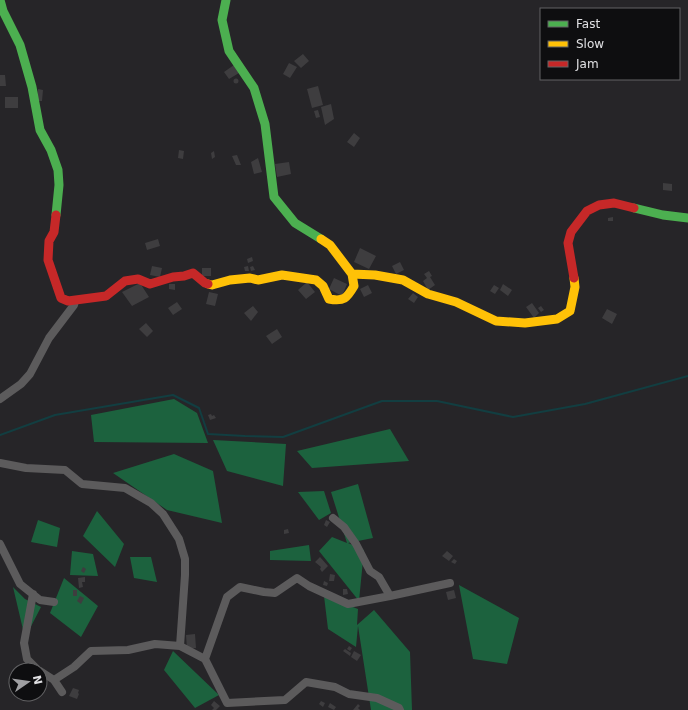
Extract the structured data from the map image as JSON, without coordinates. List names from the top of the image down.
{
  "legend": ["Fast", "Slow", "Jam"],
  "north": "right"
}
